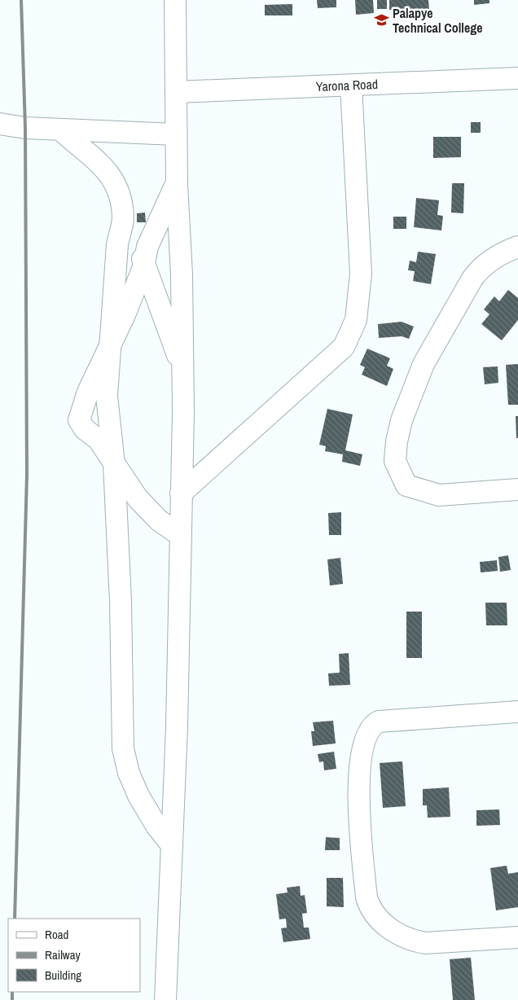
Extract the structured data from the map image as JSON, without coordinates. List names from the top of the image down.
{
  "streets": {
    "street": ["Yarona Road"]
  },
  "places": {
    "school or university": ["Palapye Technical College"]
  },
  "legend": ["Road", "Railway", "Building"]
}
